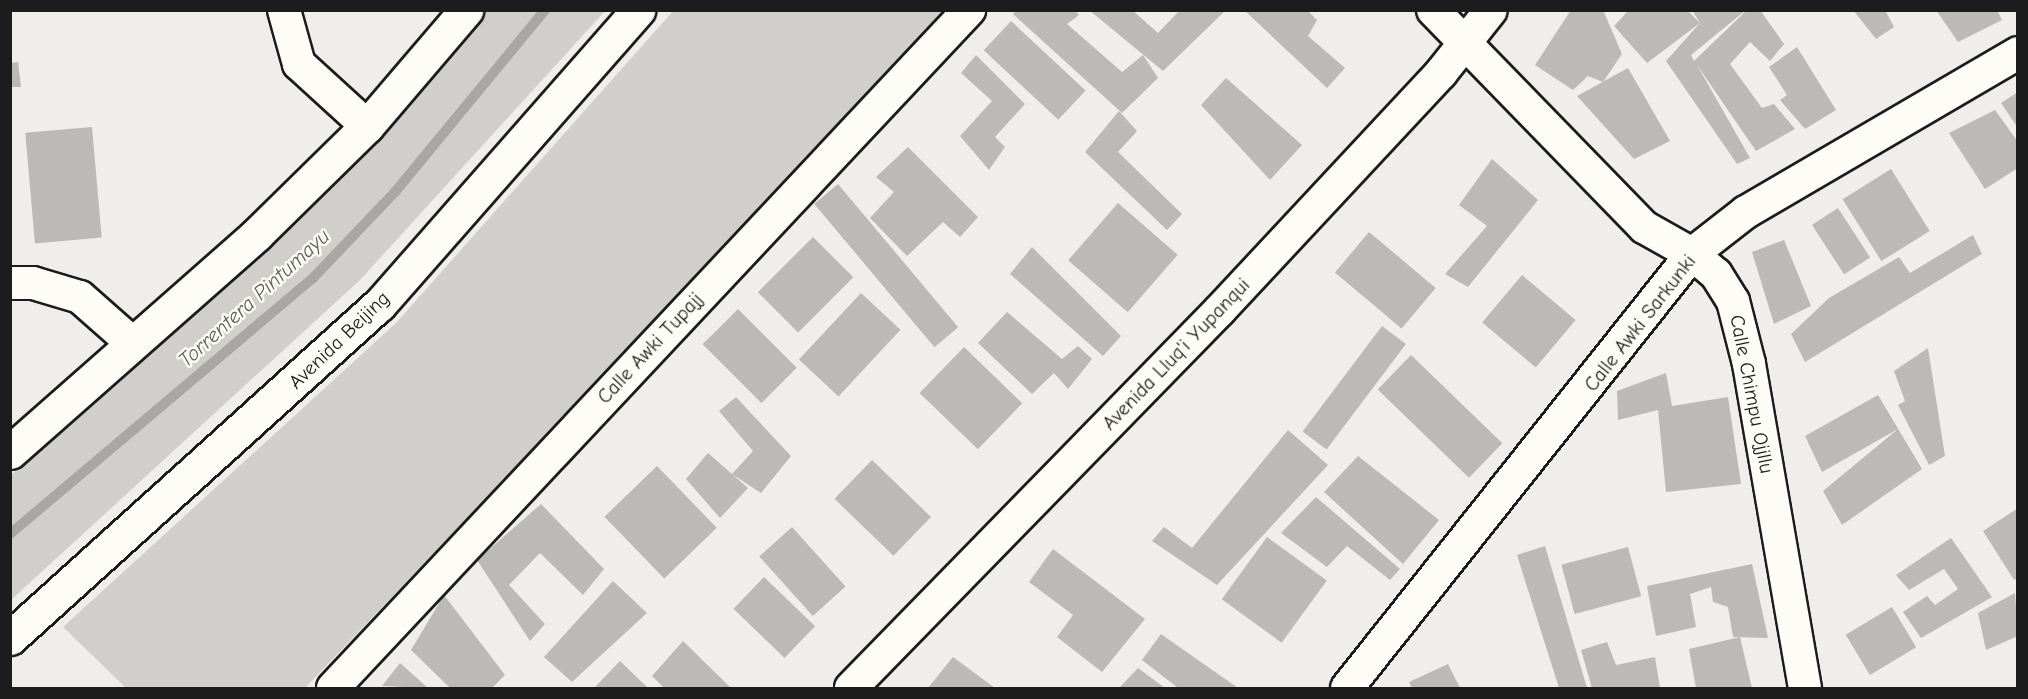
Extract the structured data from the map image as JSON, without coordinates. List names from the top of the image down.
{
  "streets": {
    "main road": ["Avenida Beijing"],
    "street": [
      "Calle Awki Sarkunki",
      "Calle Awki Tupajj",
      "Avenida Lluq'i Yupanqui",
      "Calle Chimpu Ojjllu"
    ]
  },
  "crossings": [
    ["Calle Awki Sarkunki", "Calle Chimpu Ojjllu"],
    ["Avenida Lluq'i Yupanqui", "Calle Chimpu Ojjllu"]
  ],
  "water": ["Torrentera Pintumayu"]
}
